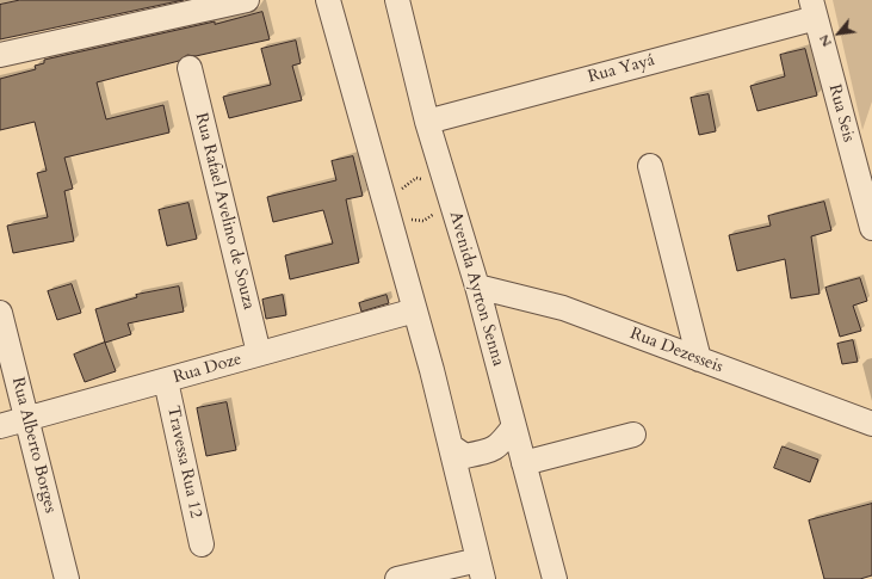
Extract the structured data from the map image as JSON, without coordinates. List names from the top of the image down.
{
  "streets": {
    "street": [
      "Rua Yayá",
      "Rua Seis",
      "Rua Rafael Avelino de Souza",
      "Avenida Ayrton Senna",
      "Rua Dezesseis",
      "Rua Doze",
      "Rua Alberto Borges",
      "Travessa Rua 12"
    ]
  },
  "crossings": [
    ["Rua Yayá", "Rua Seis"],
    ["Rua Yayá", "Avenida Ayrton Senna"],
    ["Rua Rafael Avelino de Souza", "Rua Doze"],
    ["Avenida Ayrton Senna", "Rua Dezesseis"],
    ["Rua Doze", "Rua Alberto Borges"],
    ["Rua Doze", "Travessa Rua 12"]
  ],
  "north": "bottom left"
}
